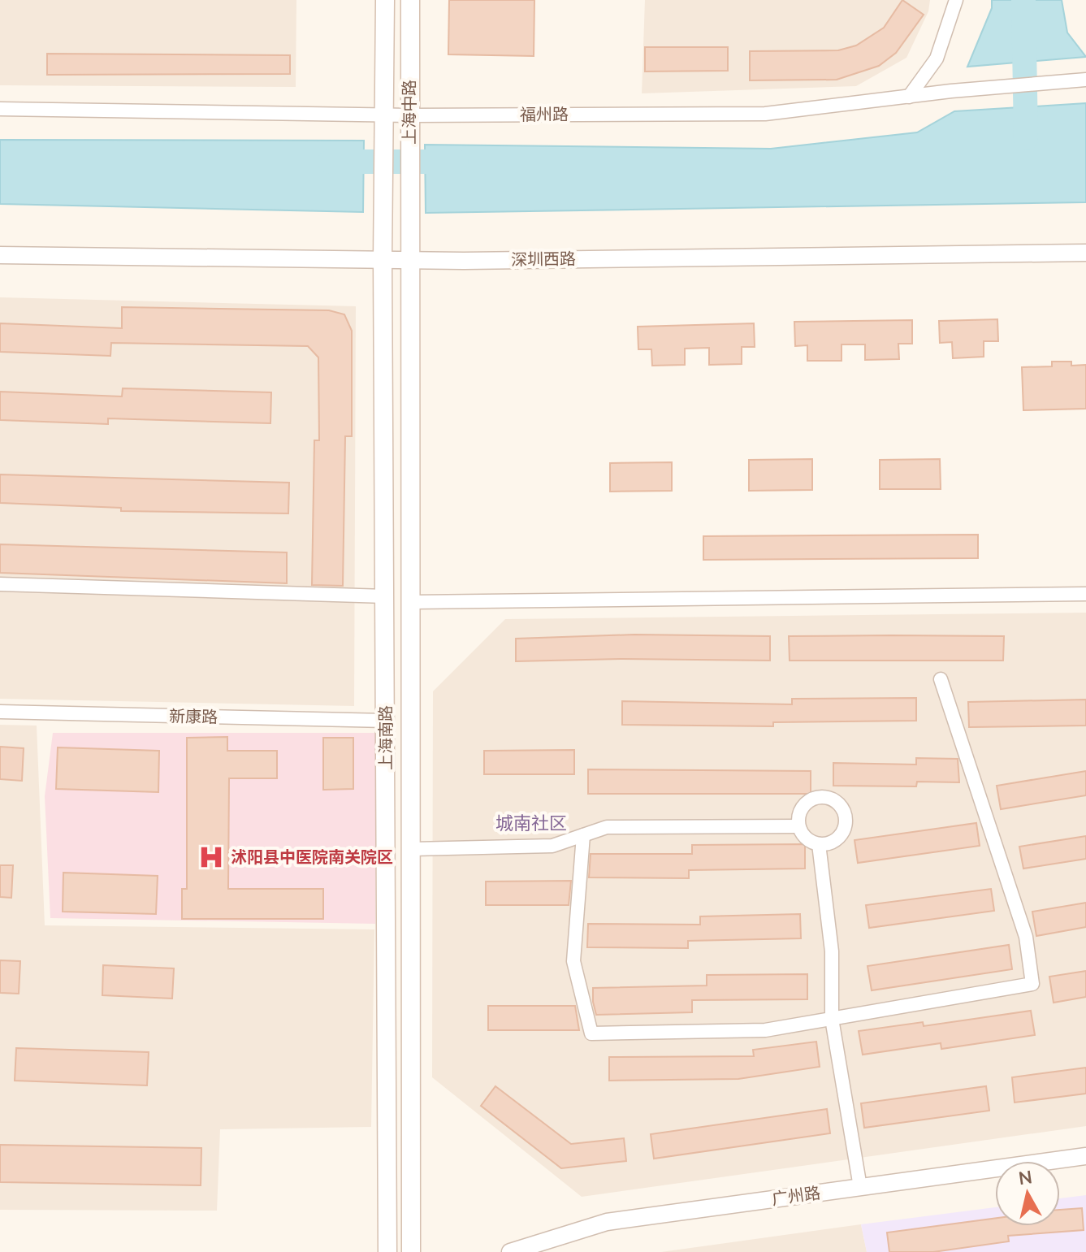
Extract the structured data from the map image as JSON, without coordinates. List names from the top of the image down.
{
  "streets": {
    "main road": ["上海中路", "上海南路"],
    "street": [
      "福州路",
      "深圳西路",
      "新康路",
      "广州路"
    ]
  },
  "crossings": [
    ["上海中路", "福州路"],
    ["上海中路", "上海南路"],
    ["深圳西路", "上海南路"],
    ["新康路", "上海南路"]
  ],
  "districts": ["城南社区"],
  "places": {
    "hospital": ["沭阳县中医院南关院区"]
  },
  "north": "top"
}
